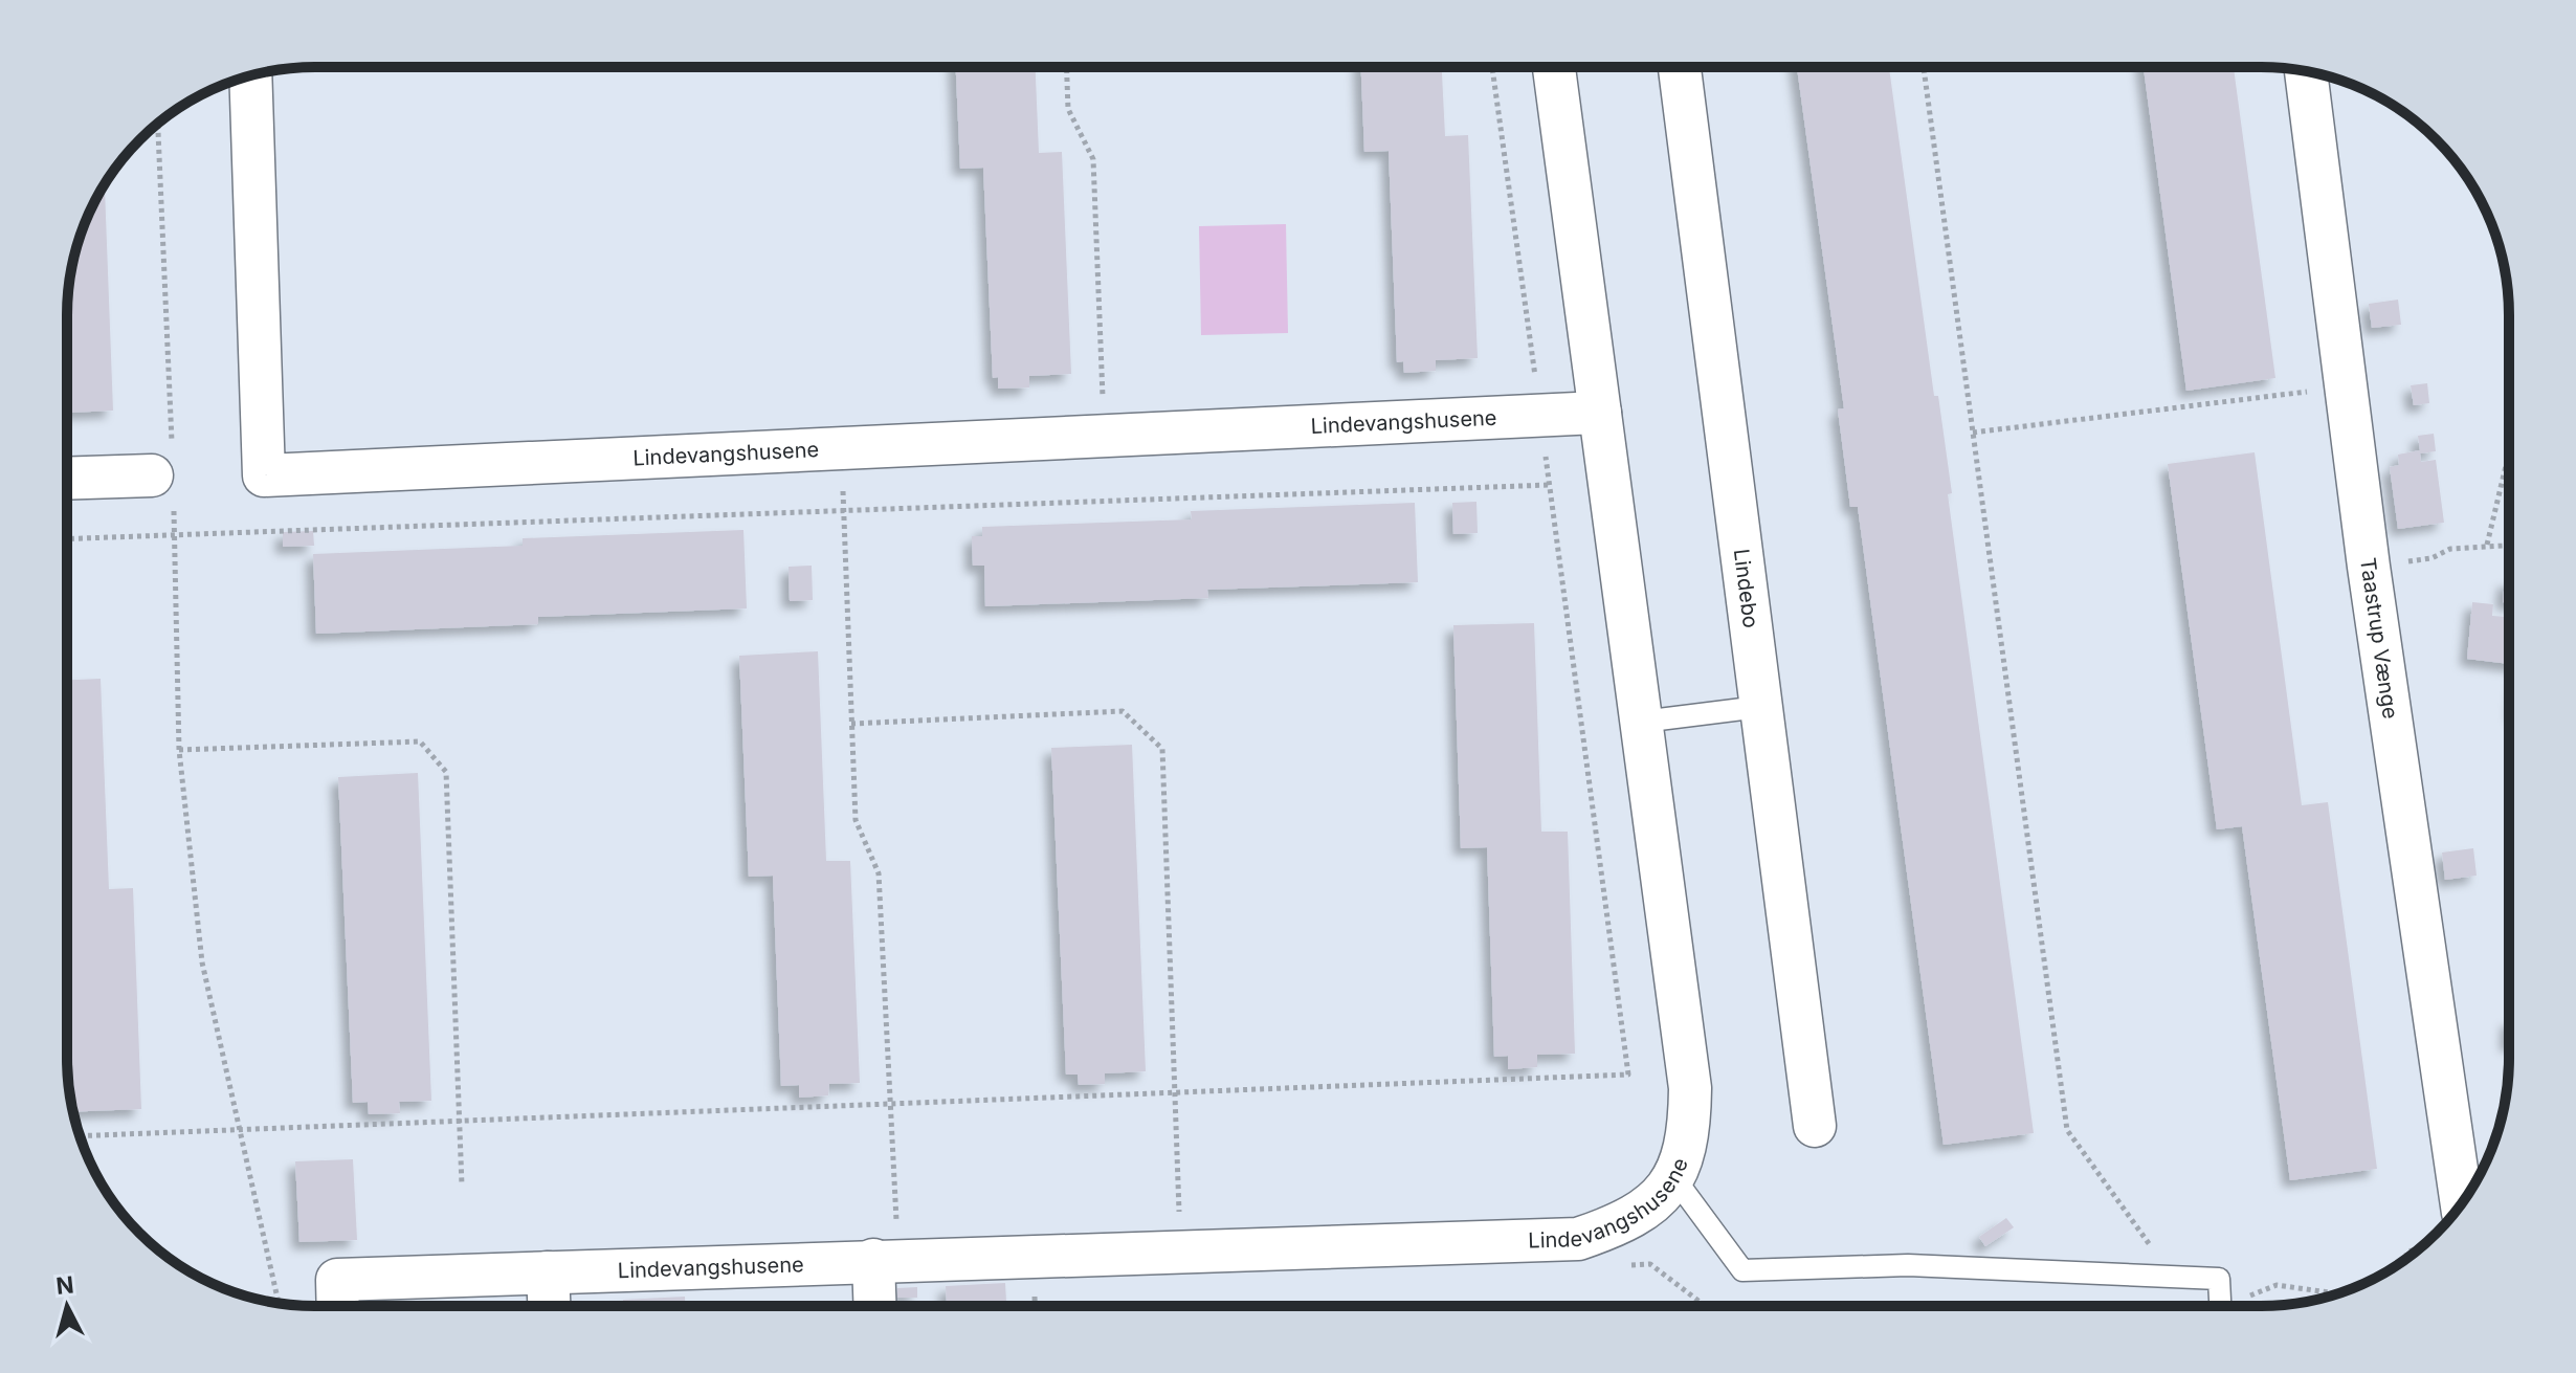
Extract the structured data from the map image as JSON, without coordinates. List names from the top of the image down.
{
  "streets": {
    "street": ["Lindevangshusene", "Lindebo", "Taastrup Vænge"]
  },
  "north": "top"
}
